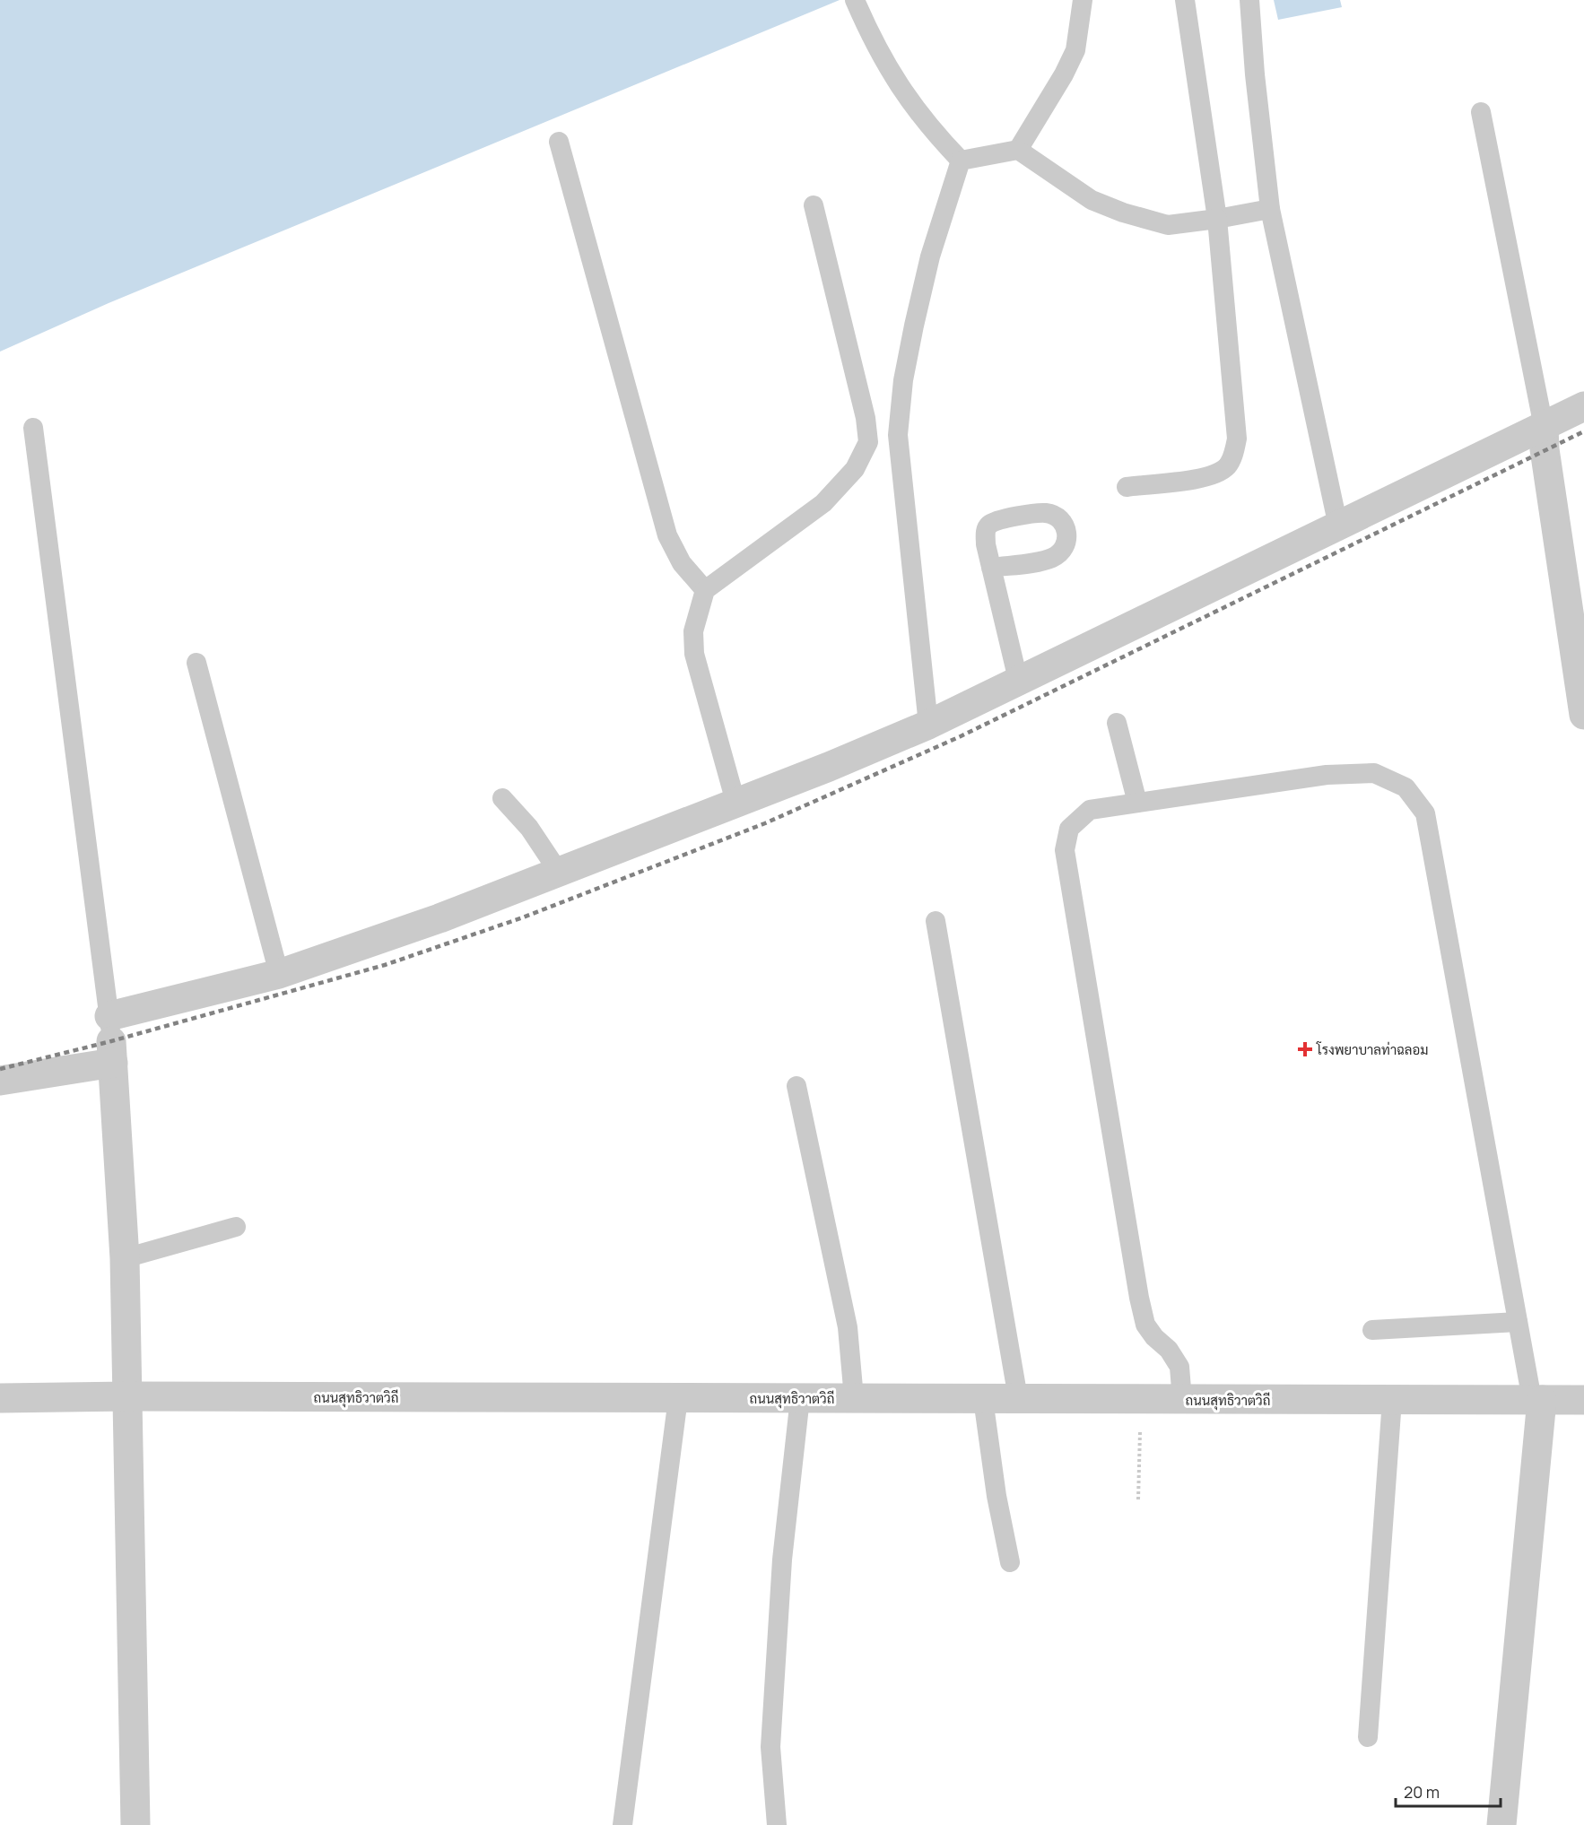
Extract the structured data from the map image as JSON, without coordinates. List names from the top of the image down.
{
  "streets": {
    "street": ["ถนนสุทธิวาตวิถี"]
  },
  "places": {
    "health": ["โรงพยาบาลท่าฉลอม"]
  },
  "scale_bar": "20 m"
}
